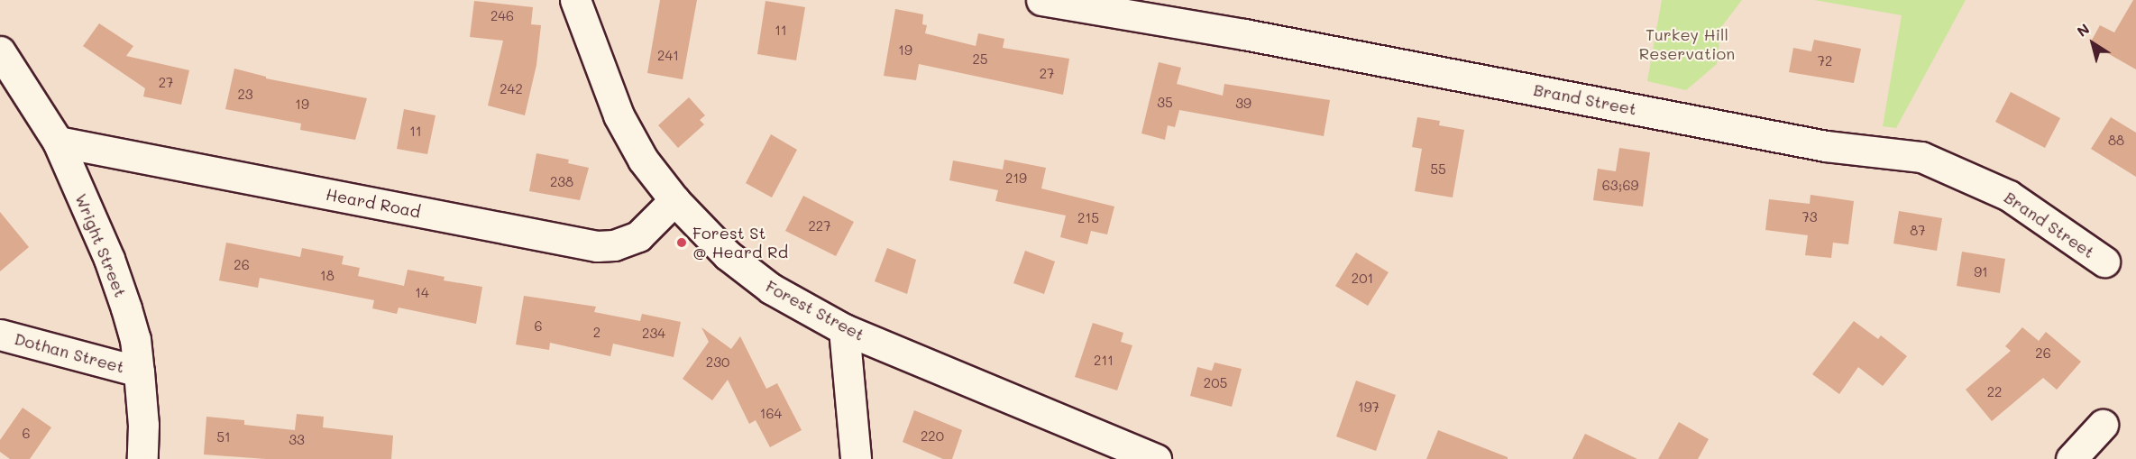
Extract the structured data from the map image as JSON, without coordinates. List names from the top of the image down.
{
  "streets": {
    "street": [
      "Brand Street",
      "Heard Road",
      "Wright Street",
      "Forest Street",
      "Dothan Street"
    ]
  },
  "crossings": [
    ["Heard Road", "Wright Street"],
    ["Heard Road", "Forest Street"],
    ["Wright Street", "Dothan Street"]
  ],
  "parks": ["Turkey Hill Reservation"],
  "places": ["Forest St @ Heard Rd"],
  "house_numbers": [
    "246",
    "11",
    "19",
    "241",
    "25",
    "72",
    "27",
    "27",
    "242",
    "23",
    "35",
    "39",
    "19",
    "11",
    "88",
    "55",
    "219",
    "238",
    "63;69",
    "73",
    "215",
    "227",
    "87",
    "26",
    "91",
    "18",
    "201",
    "14",
    "6",
    "2",
    "234",
    "26",
    "211",
    "230",
    "205",
    "22",
    "197",
    "164",
    "6",
    "220",
    "51",
    "33"
  ],
  "north": "top left"
}
